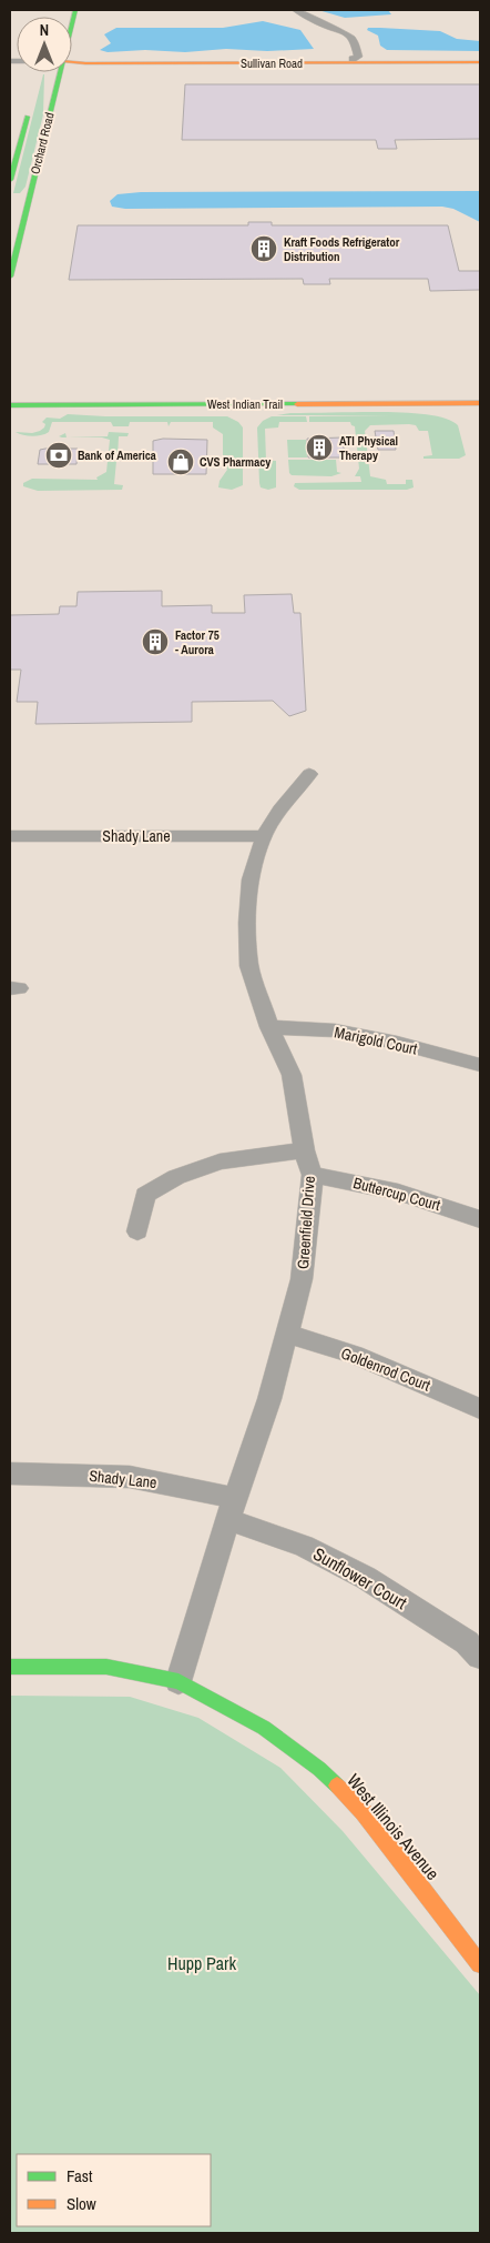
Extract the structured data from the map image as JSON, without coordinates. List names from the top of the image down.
{
  "streets": {
    "main road": [
      "Sullivan Road",
      "Orchard Road",
      "West Indian Trail",
      "West Illinois Avenue"
    ],
    "street": [
      "Shady Lane",
      "Marigold Court",
      "Buttercup Court",
      "Greenfield Drive",
      "Goldenrod Court",
      "Sunflower Court"
    ]
  },
  "crossings": [
    ["Shady Lane", "Greenfield Drive"],
    ["Shady Lane", "Sunflower Court"],
    ["Marigold Court", "Greenfield Drive"],
    ["Buttercup Court", "Greenfield Drive"],
    ["Greenfield Drive", "Goldenrod Court"],
    ["Greenfield Drive", "Sunflower Court"],
    ["Greenfield Drive", "West Illinois Avenue"]
  ],
  "parks": ["Hupp Park"],
  "places": {
    "building": ["Kraft Foods Refrigerator Distribution", "ATI Physical Therapy", "Factor 75 - Aurora"],
    "bank": ["Bank of America"],
    "shop": ["CVS Pharmacy"]
  },
  "legend": ["Fast", "Slow"],
  "north": "top"
}
